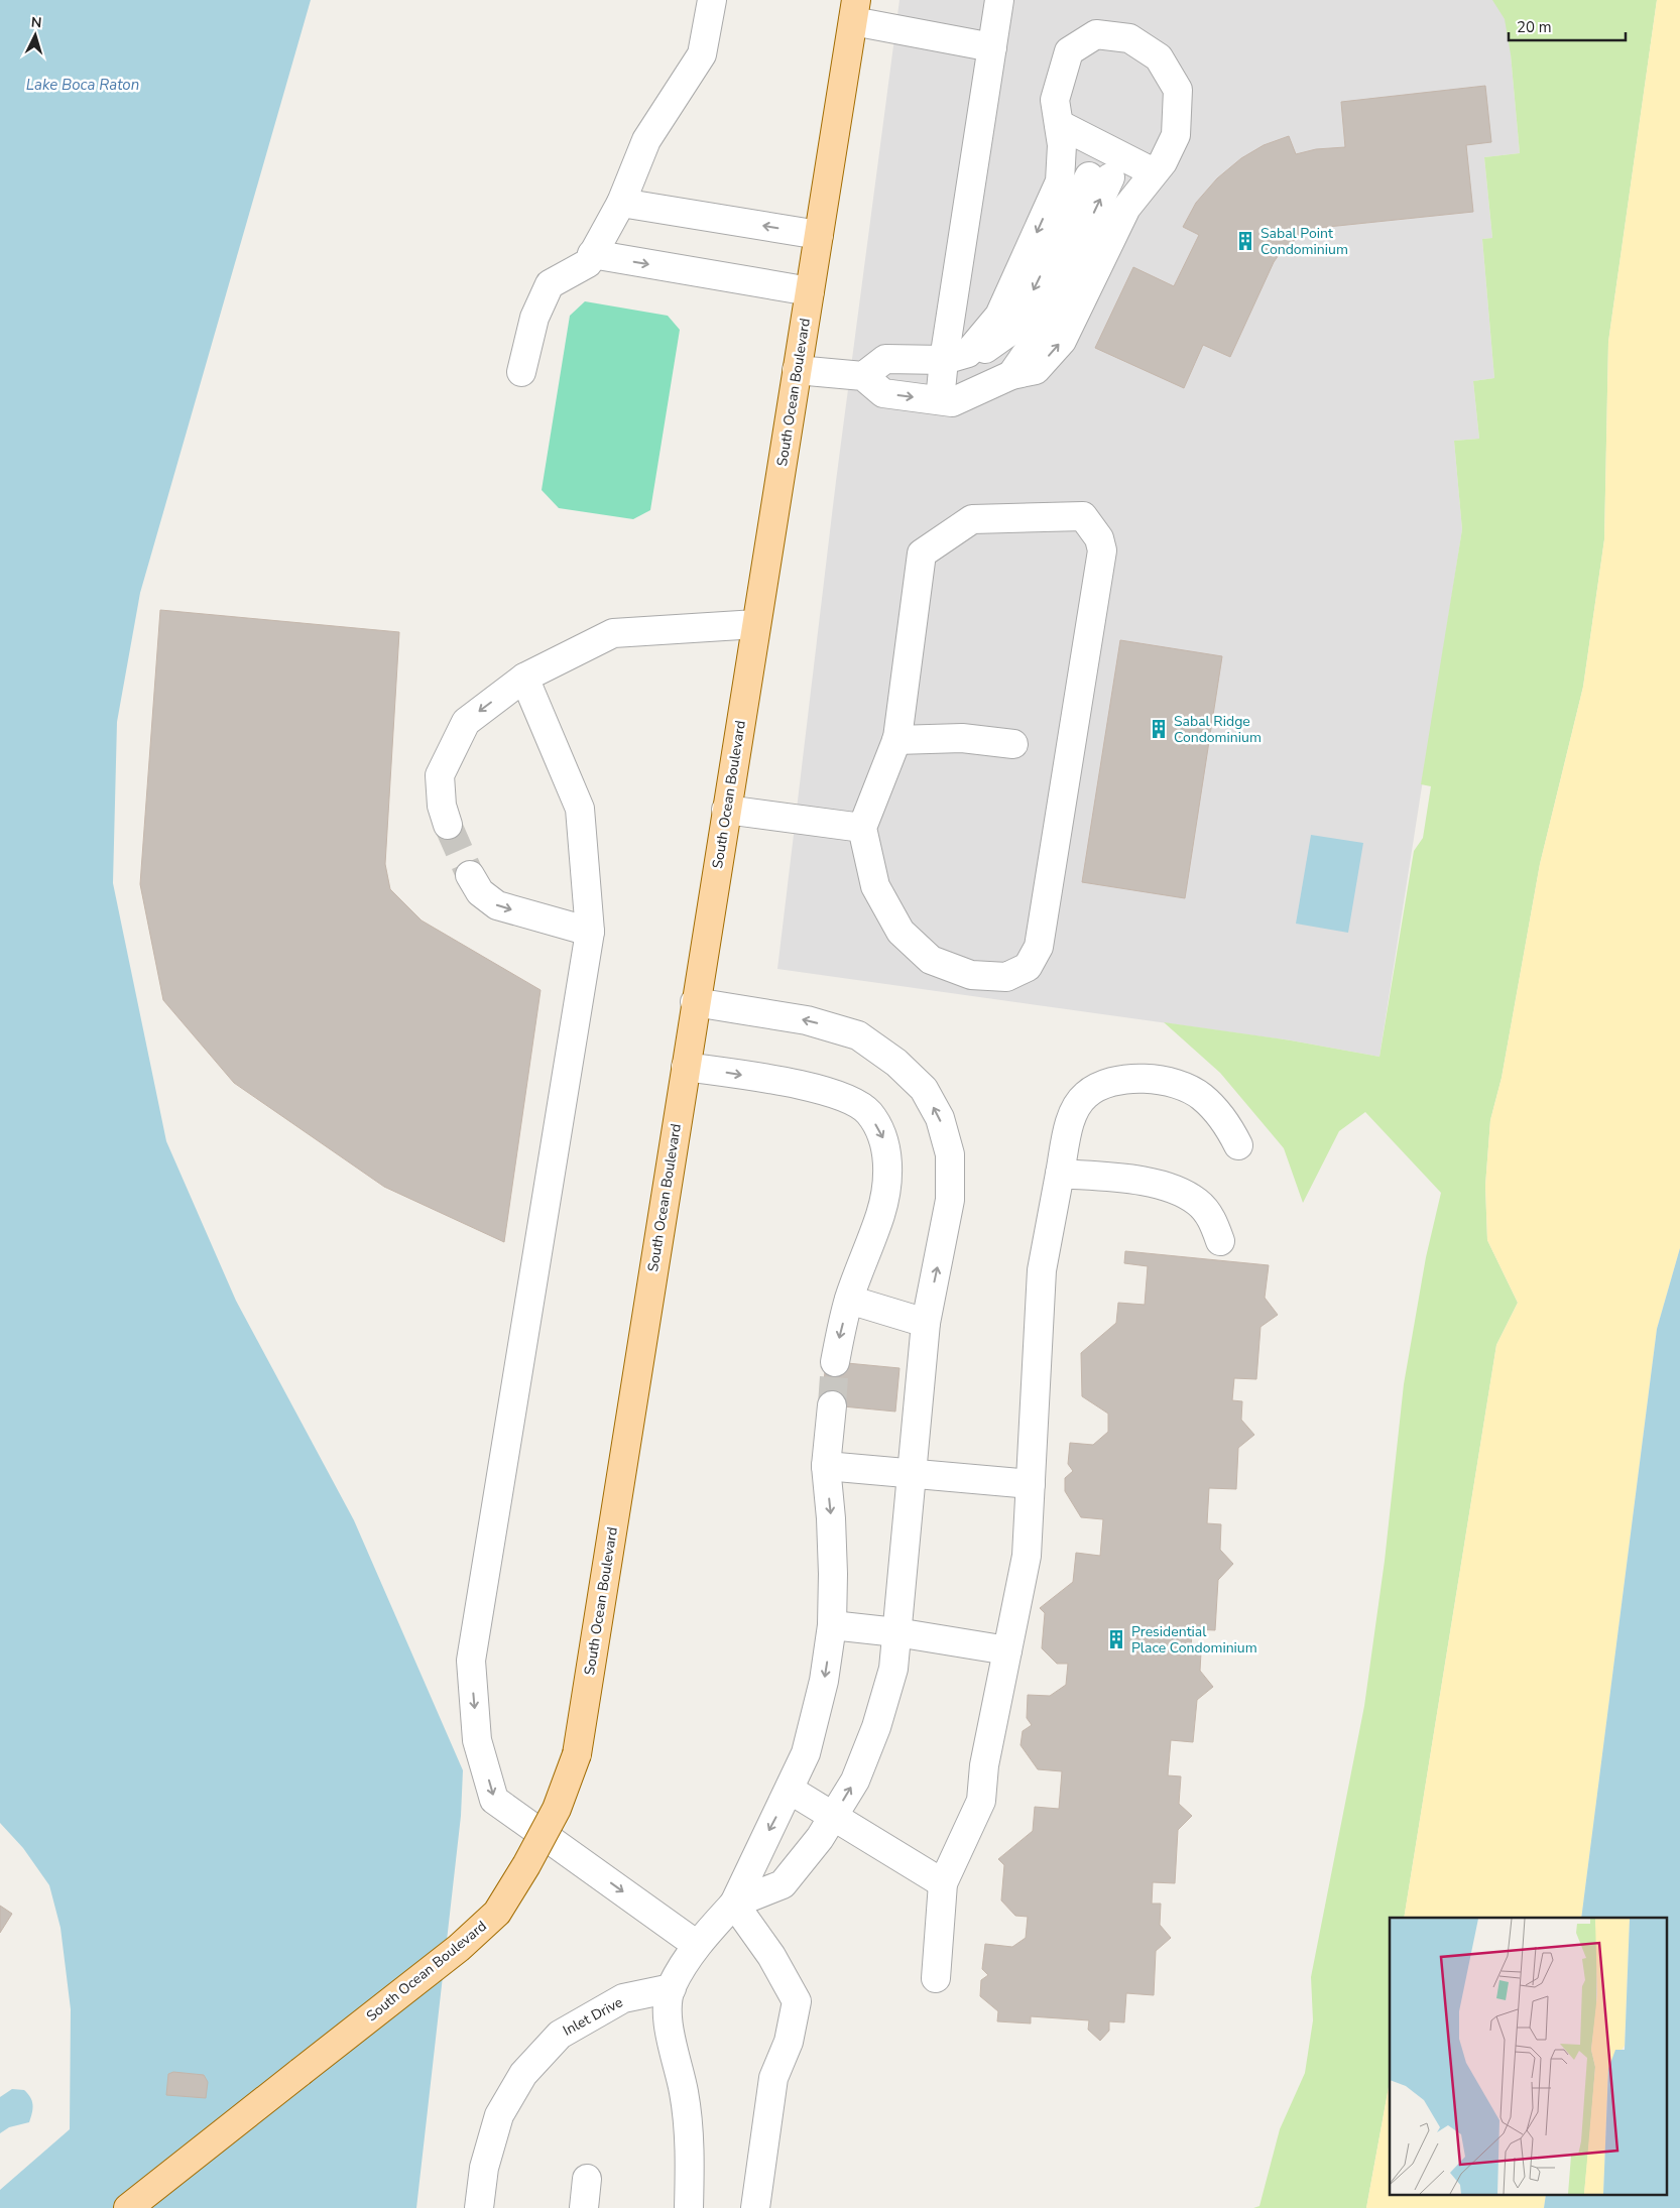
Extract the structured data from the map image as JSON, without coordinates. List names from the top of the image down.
{
  "streets": {
    "main road": ["South Ocean Boulevard"],
    "lane": ["Inlet Drive"]
  },
  "water": ["Lake Boca Raton"],
  "places": {
    "building": ["Sabal Point Condominium", "Sabal Ridge Condominium", "Presidential Place Condominium"]
  },
  "scale_bar": "20 m",
  "north": "top"
}
